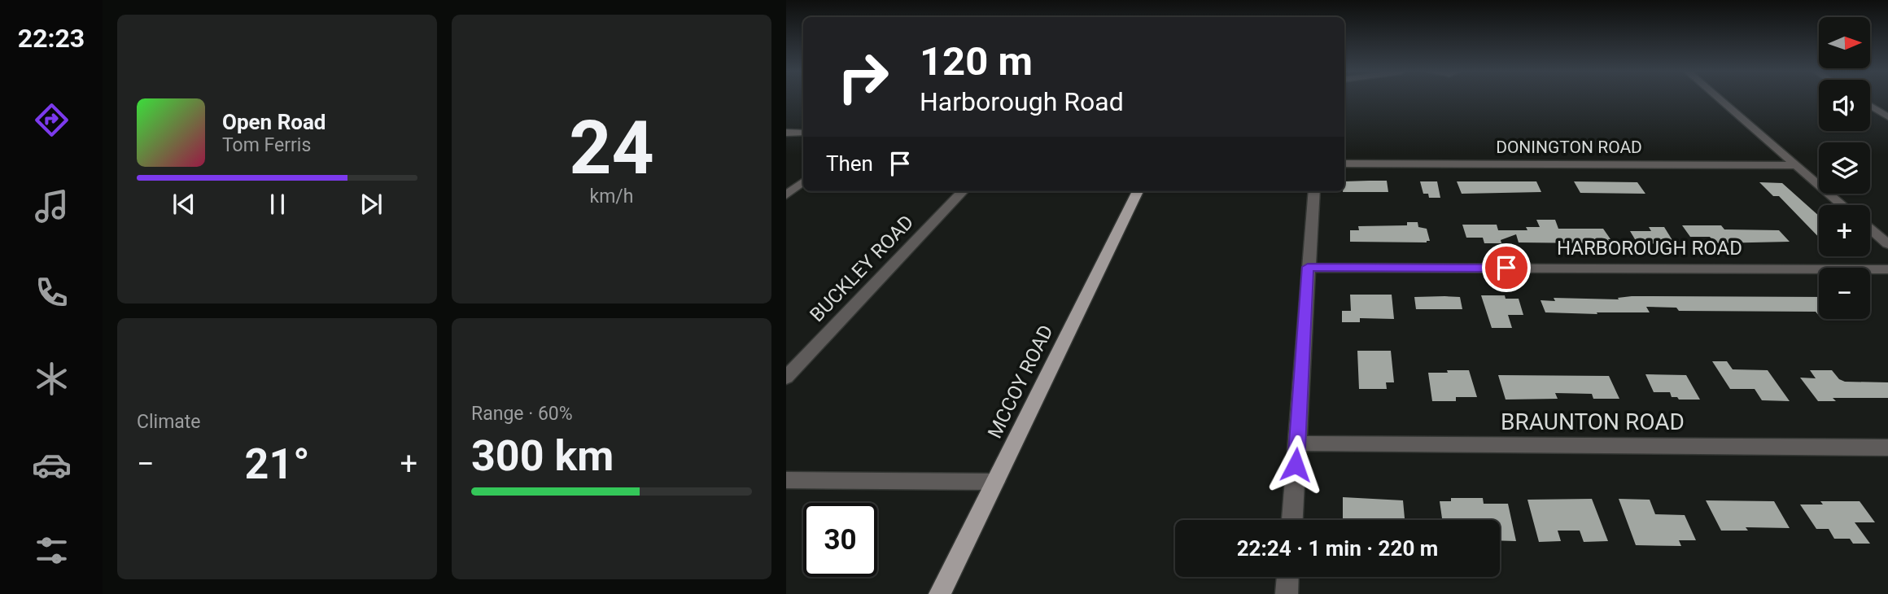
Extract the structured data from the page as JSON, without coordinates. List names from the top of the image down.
{
  "streets": {
    "main road": ["MCCOY ROAD"],
    "street": [
      "DONINGTON ROAD",
      "HARBOROUGH ROAD",
      "BUCKLEY ROAD",
      "BRAUNTON ROAD"
    ]
  },
  "north": "right",
  "page": {
    "tabs": "22:23",
    "tile": [
      ["24", "km/h"],
      "Climate",
      ["Range · 60%", "300 km"]
    ],
    "map_buttons": ["+", "−"],
    "turn": ["120 m", "Harborough Road"],
    "song": ["Open Road", "Tom Ferris"],
    "then": "Then",
    "heat": ["−", "21°", "+"],
    "limit": "30",
    "trip": "22:24 · 1 min · 220 m"
  }
}
